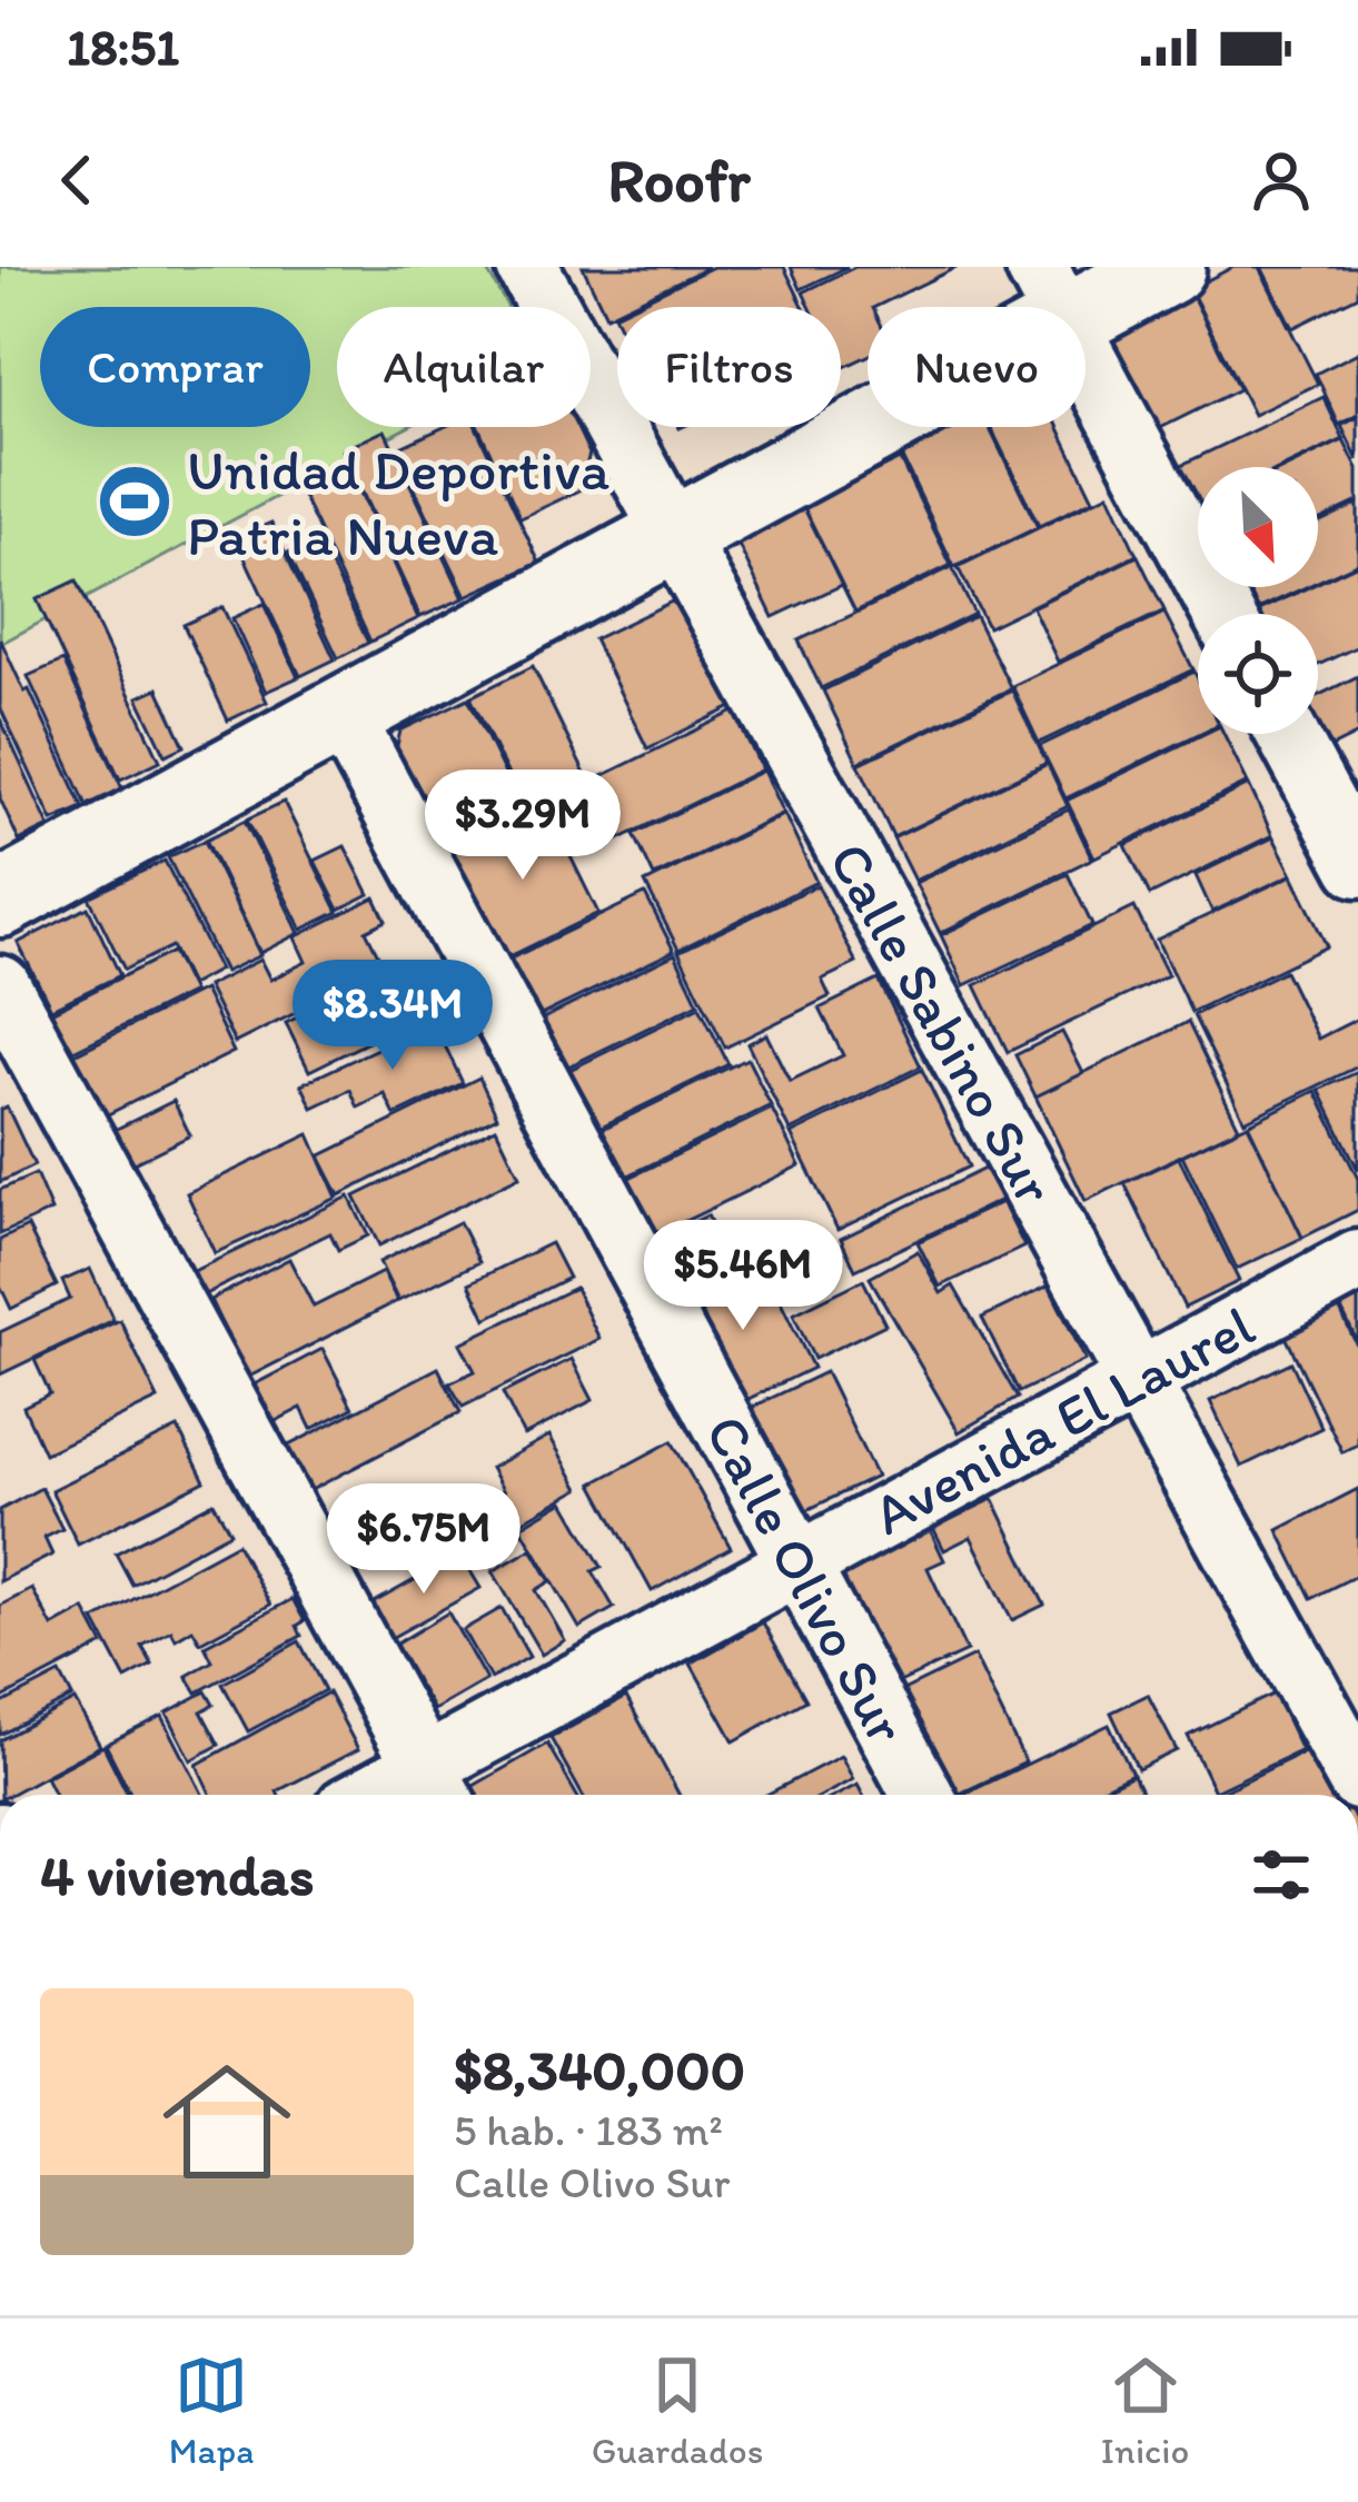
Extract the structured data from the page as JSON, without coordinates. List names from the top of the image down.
{
  "streets": {
    "street": ["Calle Sabino Sur", "Avenida El Laurel", "Calle Olivo Sur"]
  },
  "crossings": [
    ["Calle Sabino Sur", "Avenida El Laurel"],
    ["Avenida El Laurel", "Calle Olivo Sur"]
  ],
  "places": {
    "sports": ["Unidad Deportiva Patria Nueva"]
  },
  "north": "bottom right",
  "page": {
    "status": "18:51",
    "header": "Roofr",
    "chip": [
      "Comprar",
      "Alquilar",
      "Filtros",
      "Nuevo"
    ],
    "price": [
      "$3.29M",
      "$8.34M",
      "$5.46M",
      "$6.75M"
    ],
    "heading": "4 viviendas",
    "list": [
      {
        "name": "$8,340,000",
        "note": "5 hab. · 183 m² · Calle Olivo Sur"
      }
    ],
    "tabs": ["Mapa", "Guardados", "Inicio"]
  }
}
